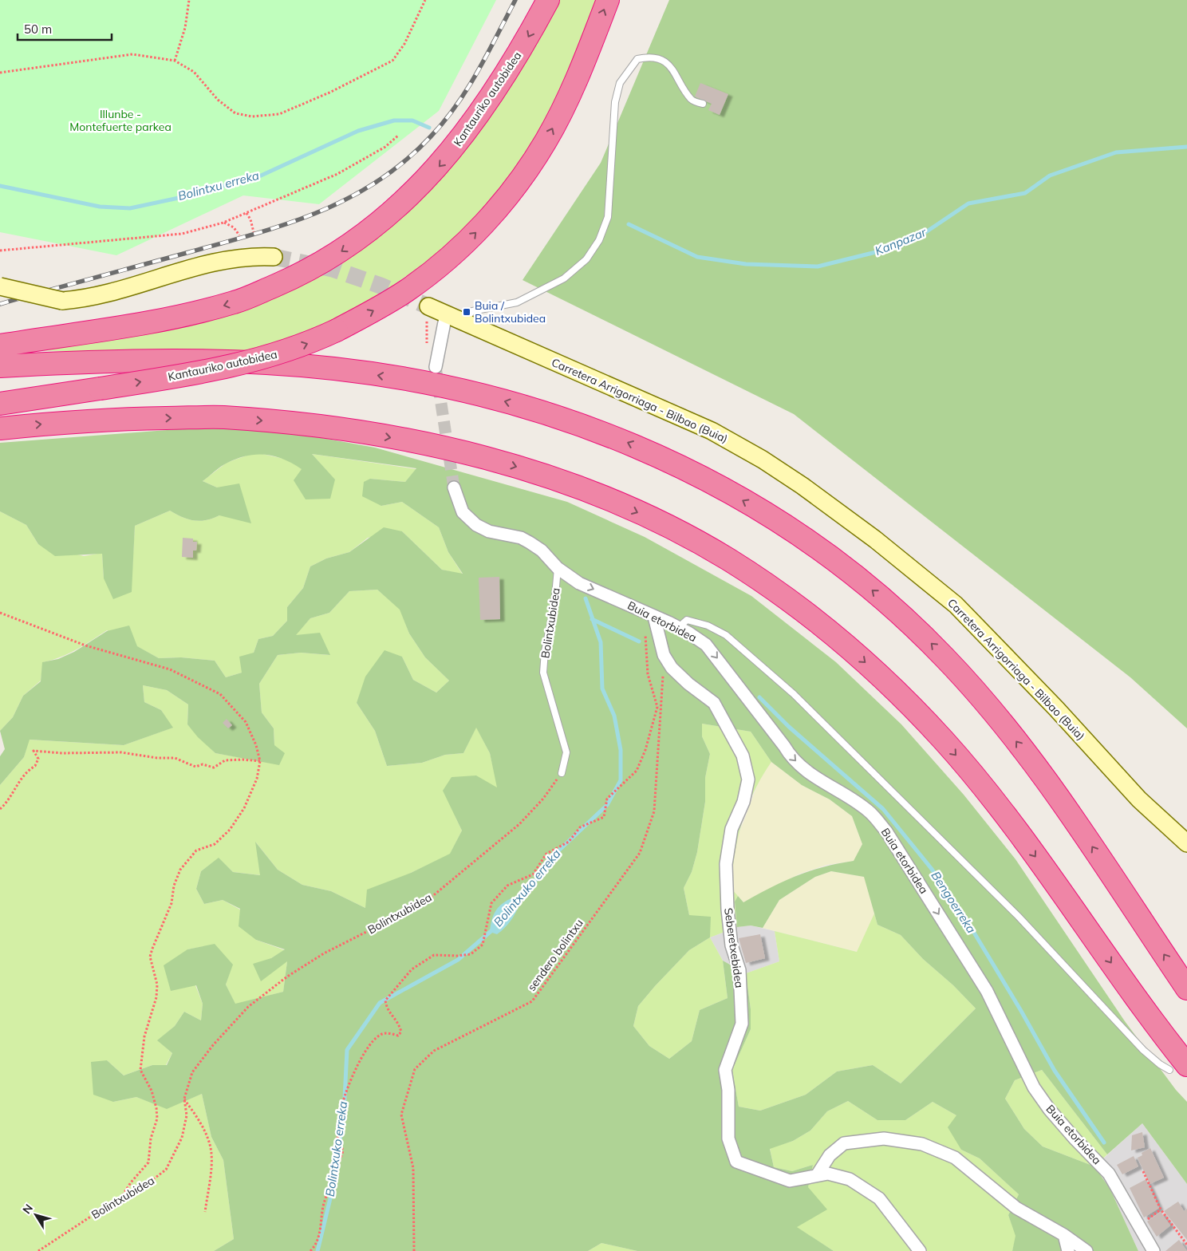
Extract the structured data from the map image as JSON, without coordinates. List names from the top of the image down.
{
  "streets": {
    "highway": ["Kantauriko autobidea"],
    "street": ["Carretera Arrigorriaga - Bilbao (Buia)", "Buia etorbidea", "Seberetxebidea"],
    "lane": ["Bolintxubidea"],
    "path": ["sendero bolintxu"]
  },
  "crossings": [
    ["Buia etorbidea", "Bolintxubidea"],
    ["Buia etorbidea", "Seberetxebidea"]
  ],
  "one_way": ["Buia etorbidea"],
  "water": [
    "Bolintxu erreka",
    "Kanpazar",
    "Bolintxuko erreka",
    "Bengoerreka"
  ],
  "parks": ["Illunbe - Montefuerte parkea"],
  "places": {
    "transit": ["Buia / Bolintxubidea"]
  },
  "scale_bar": "50 m",
  "north": "top left"
}
